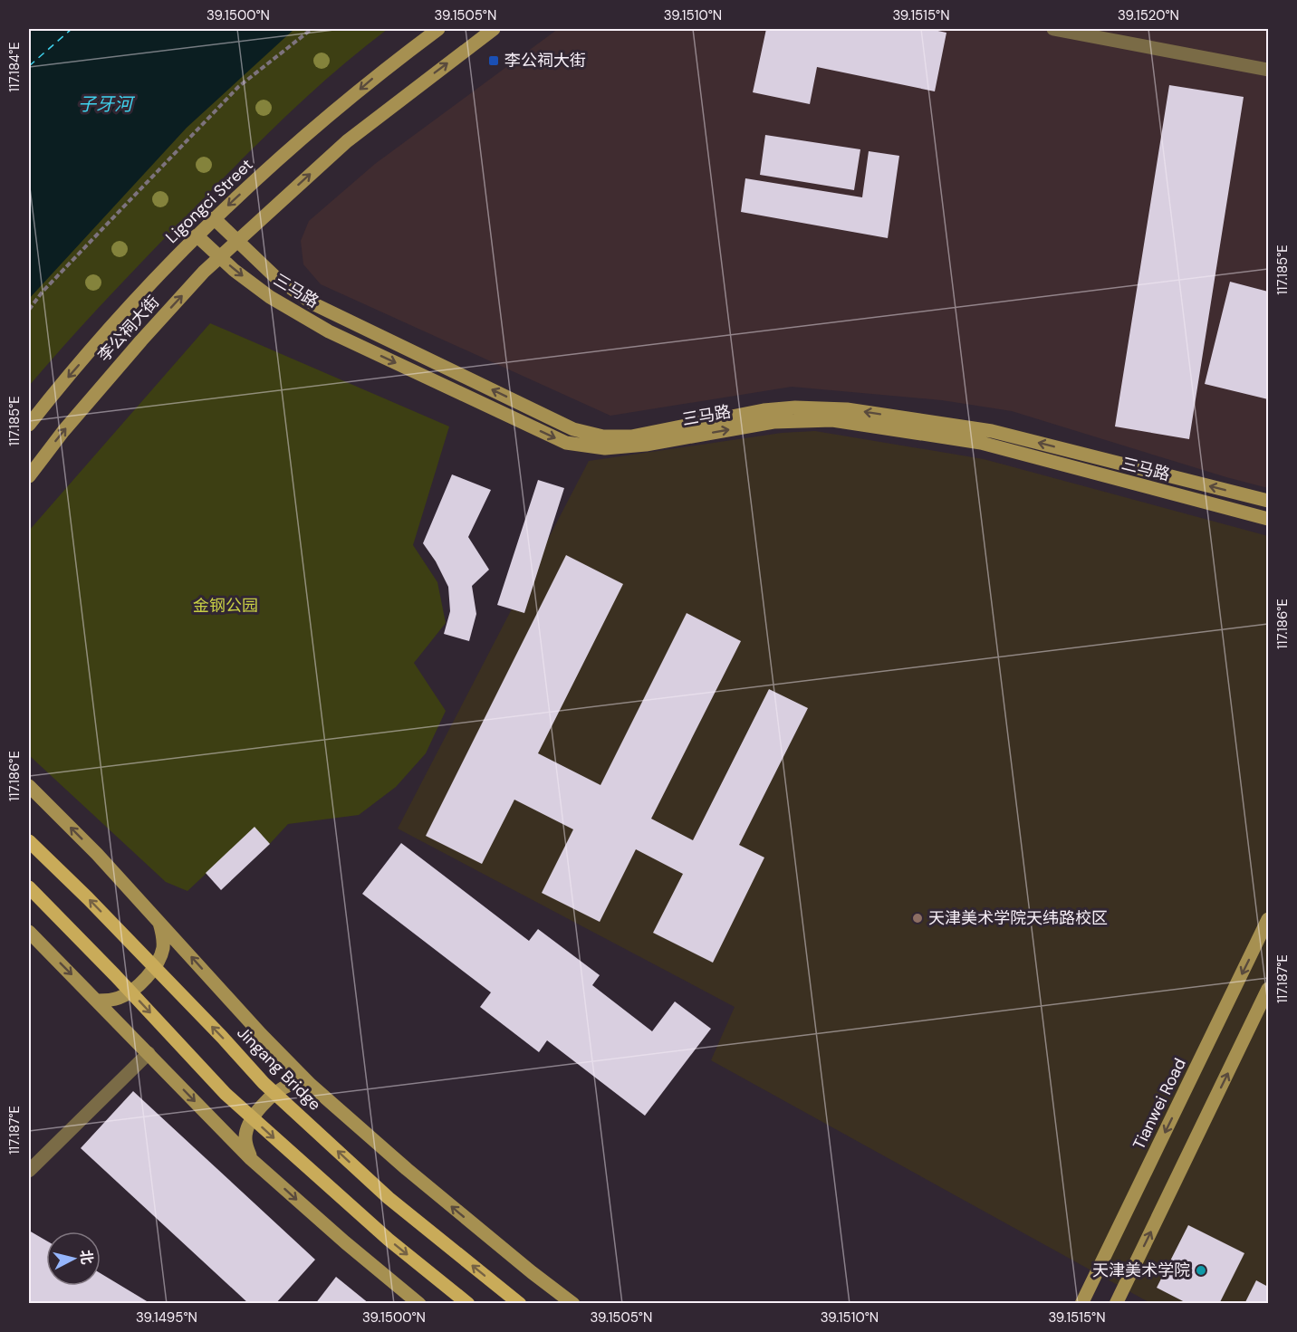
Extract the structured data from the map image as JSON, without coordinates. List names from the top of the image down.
{
  "streets": {
    "main road": ["Jingang Bridge"],
    "street": [
      "Ligongci Street",
      "三马路",
      "李公祠大街",
      "Tianwei Road"
    ]
  },
  "crossings": [
    ["Ligongci Street", "三马路"],
    ["三马路", "李公祠大街"]
  ],
  "one_way": ["Ligongci Street", "李公祠大街"],
  "water": ["子牙河"],
  "parks": ["金钢公园"],
  "places": {
    "transit": ["李公祠大街"],
    "other": ["天津美术学院天纬路校区", "天津美术学院"]
  },
  "north": "right",
  "coordinates": [
    "39.1500°N",
    "39.1505°N",
    "39.1510°N",
    "39.1515°N",
    "39.1520°N",
    "117.184°E",
    "117.185°E",
    "117.186°E",
    "117.187°E",
    "39.1495°N"
  ]
}
